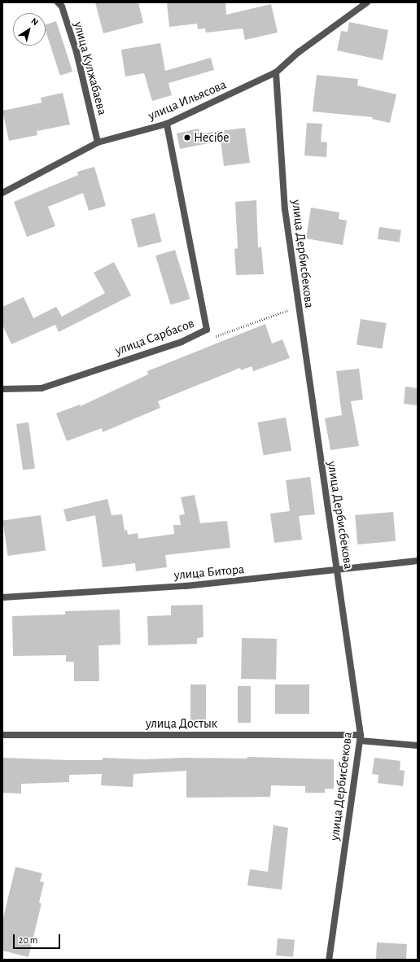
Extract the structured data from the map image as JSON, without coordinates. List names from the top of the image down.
{
  "streets": {
    "street": [
      "улица Кулжабаева",
      "улица Ильясова",
      "улица Дербисбекова",
      "улица Сарбасов",
      "улица Битора",
      "улица Достык"
    ]
  },
  "crossings": [
    ["улица Кулжабаева", "улица Ильясова"],
    ["улица Ильясова", "улица Дербисбекова"],
    ["улица Ильясова", "улица Сарбасов"],
    ["улица Дербисбекова", "улица Битора"],
    ["улица Дербисбекова", "улица Достык"]
  ],
  "places": ["Несібе"],
  "scale_bar": "20 m",
  "north": "top right"
}
